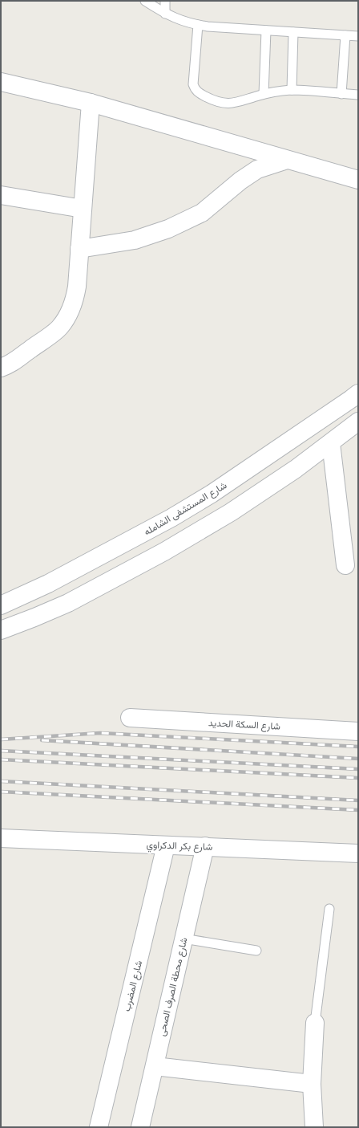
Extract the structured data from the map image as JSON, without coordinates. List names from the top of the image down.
{
  "streets": {
    "street": [
      "شارع المستشفى الشامله",
      "شارع السكة الحديد",
      "شارع بكر الدكراوي",
      "شارع المضرب",
      "شارع محطة الصرف الصحى"
    ]
  },
  "crossings": [
    ["شارع بكر الدكراوي", "شارع المضرب"],
    ["شارع بكر الدكراوي", "شارع محطة الصرف الصحى"]
  ]
}
